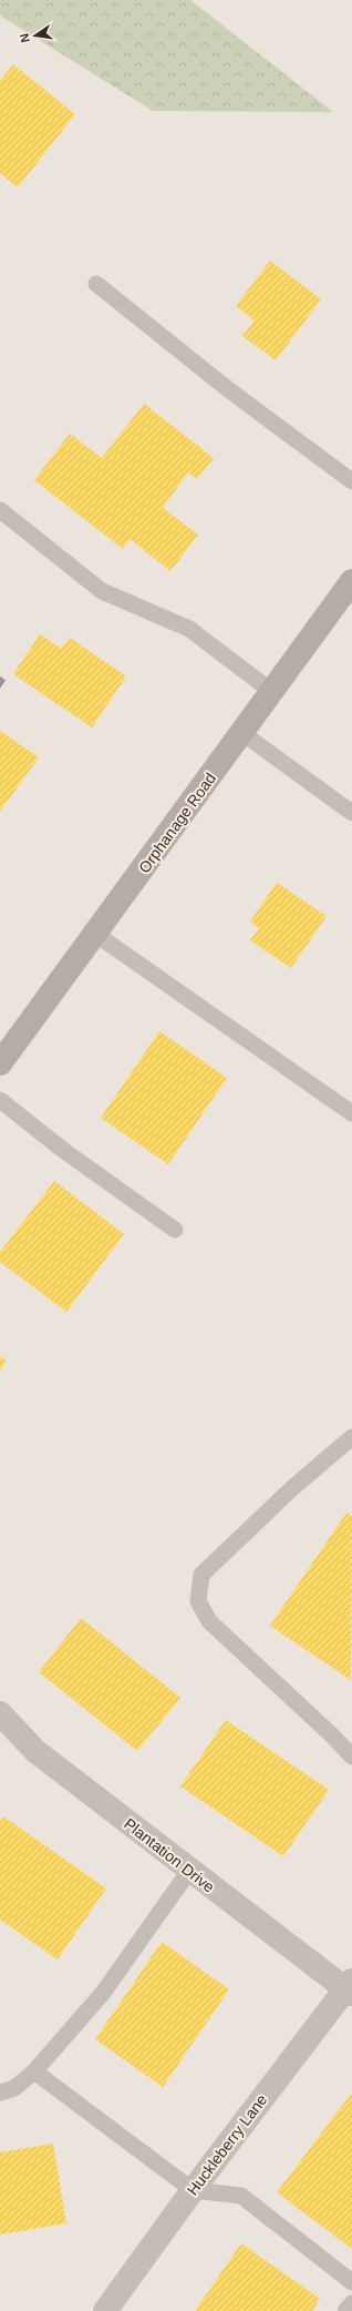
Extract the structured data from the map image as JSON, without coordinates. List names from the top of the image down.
{
  "streets": {
    "main road": ["Orphanage Road"],
    "street": ["Plantation Drive", "Huckleberry Lane"]
  },
  "crossings": [
    ["Plantation Drive", "Huckleberry Lane"]
  ],
  "north": "left"
}
